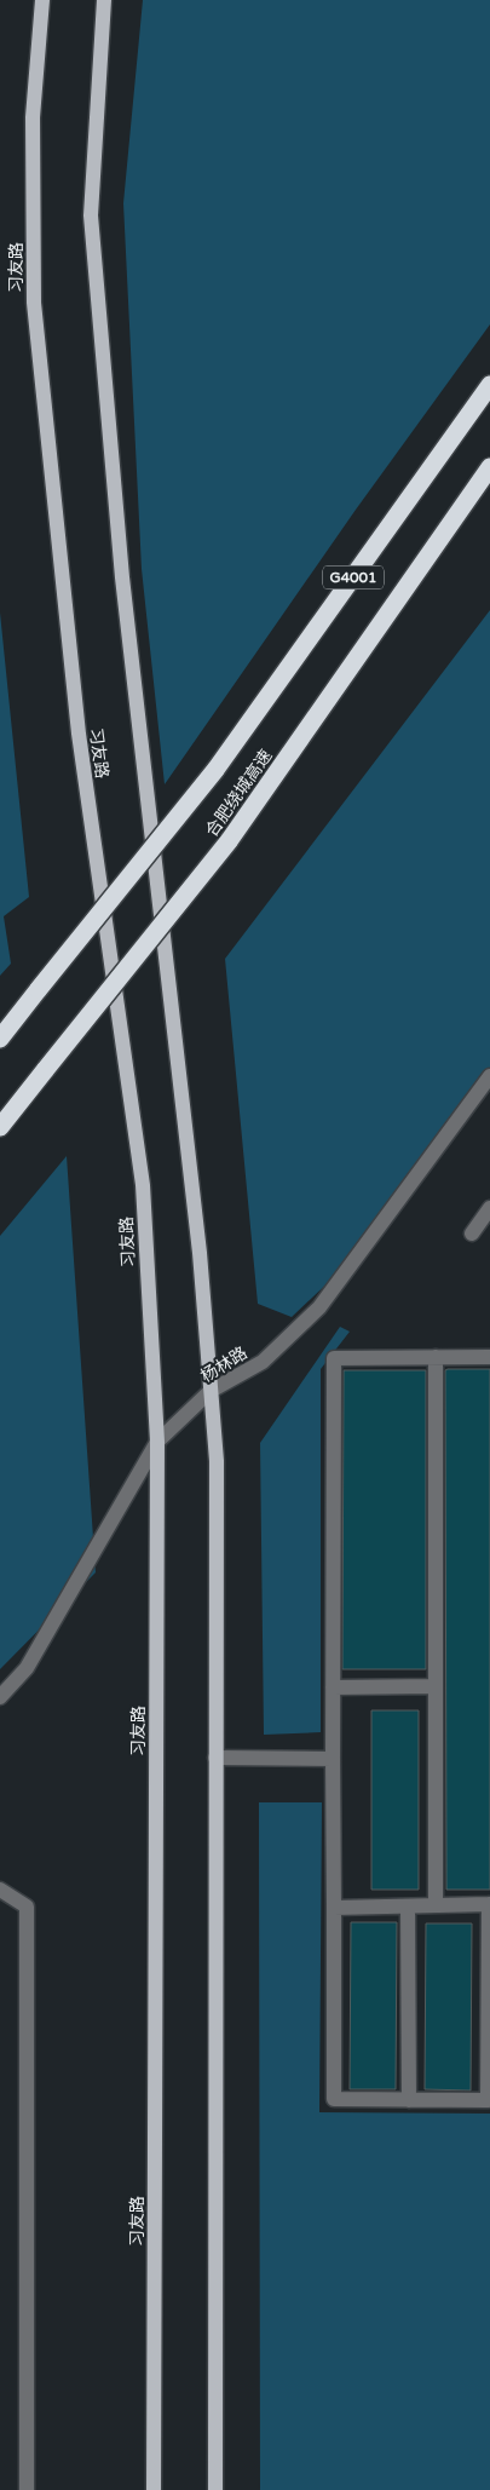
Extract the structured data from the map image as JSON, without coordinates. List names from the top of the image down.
{
  "streets": {
    "highway": ["G4001", "合肥绕城高速"],
    "main road": ["习友路"],
    "street": ["杨林路"]
  },
  "crossings": [
    ["习友路", "杨林路"]
  ]
}
